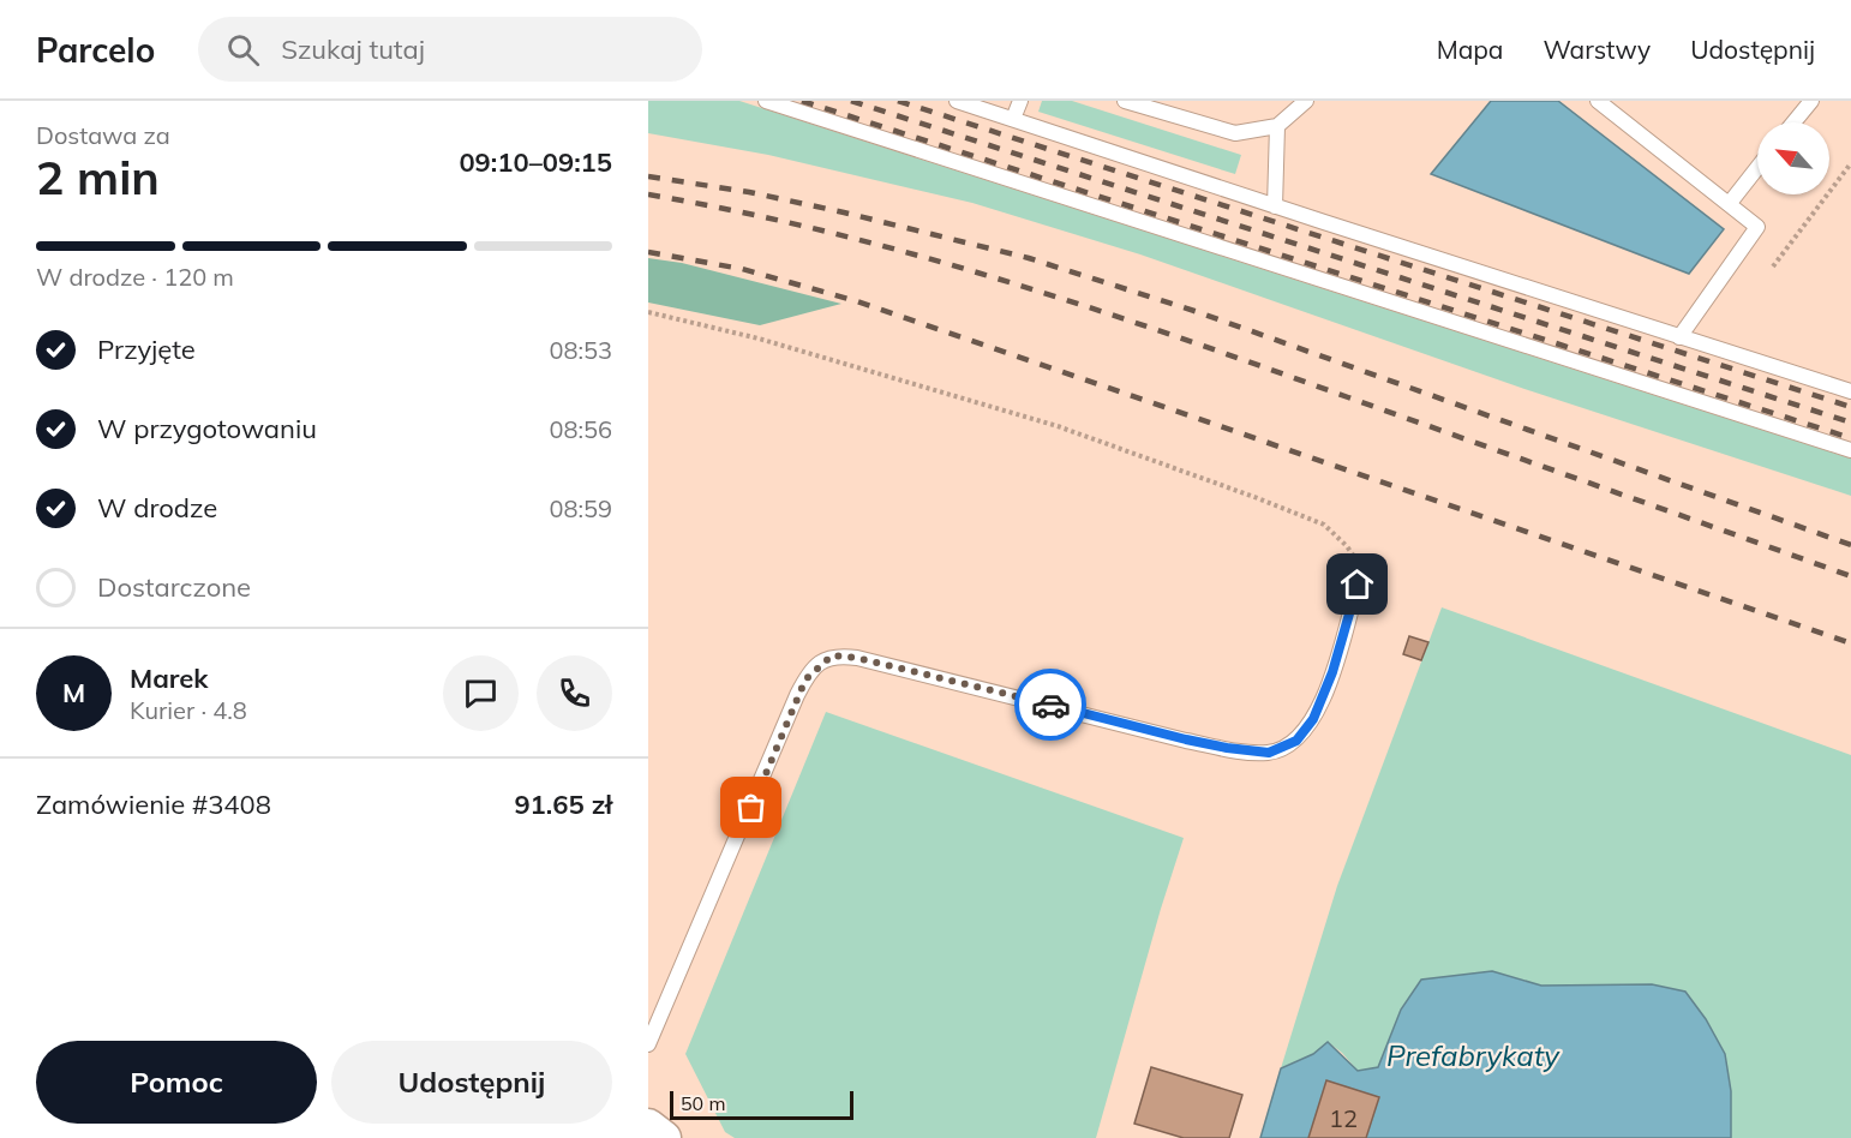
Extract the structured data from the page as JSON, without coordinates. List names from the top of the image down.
{
  "water": ["Prefabrykaty"],
  "house_numbers": ["12"],
  "scale_bar": "50 m",
  "north": "top left",
  "page": {
    "header": "Parcelo",
    "search": "Szukaj tutaj",
    "nav": ["Mapa", "Warstwy", "Udostępnij"],
    "heading": ["2 min", "Dostawa za", "09:10–09:15"],
    "panel": [
      "Marek",
      "Kurier · 4.8",
      "Zamówienie #3408",
      "91.65 zł"
    ],
    "bar": "W drodze · 120 m",
    "list": [
      ["Przyjęte", "08:53"],
      ["W przygotowaniu", "08:56"],
      ["W drodze", "08:59"],
      "Dostarczone"
    ],
    "round": "M",
    "buttons": ["Pomoc", "Udostępnij"],
    "scale": "50 m"
  }
}
